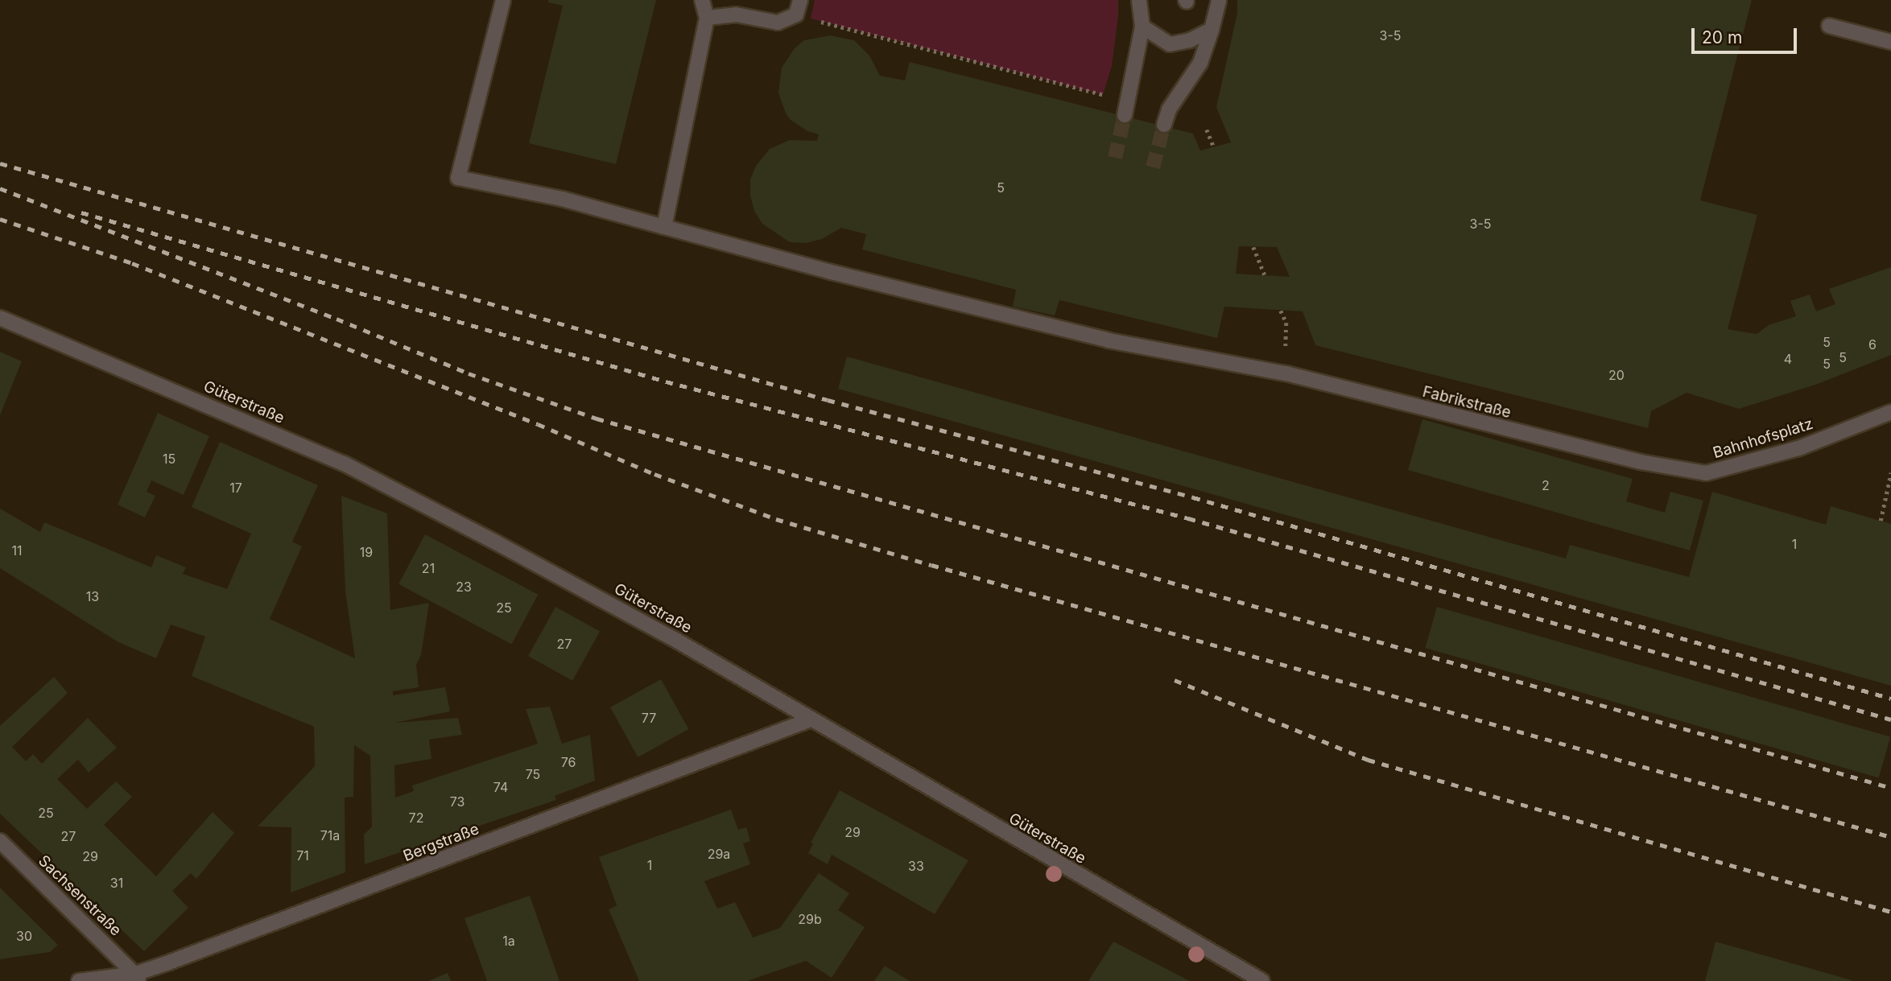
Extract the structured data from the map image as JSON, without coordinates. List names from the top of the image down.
{
  "streets": {
    "street": [
      "Güterstraße",
      "Fabrikstraße",
      "Bahnhofsplatz",
      "Bergstraße",
      "Sachsenstraße"
    ]
  },
  "crossings": [
    ["Güterstraße", "Bergstraße"],
    ["Fabrikstraße", "Bahnhofsplatz"],
    ["Bergstraße", "Sachsenstraße"]
  ],
  "house_numbers": [
    "3-5",
    "5",
    "3-5",
    "5",
    "6",
    "5",
    "4",
    "5",
    "20",
    "15",
    "2",
    "17",
    "1",
    "11",
    "19",
    "21",
    "23",
    "13",
    "25",
    "27",
    "77",
    "76",
    "75",
    "74",
    "73",
    "25",
    "72",
    "29",
    "71a",
    "27",
    "29a",
    "71",
    "29",
    "1",
    "33",
    "31",
    "29b",
    "30",
    "1a"
  ],
  "scale_bar": "20 m"
}
